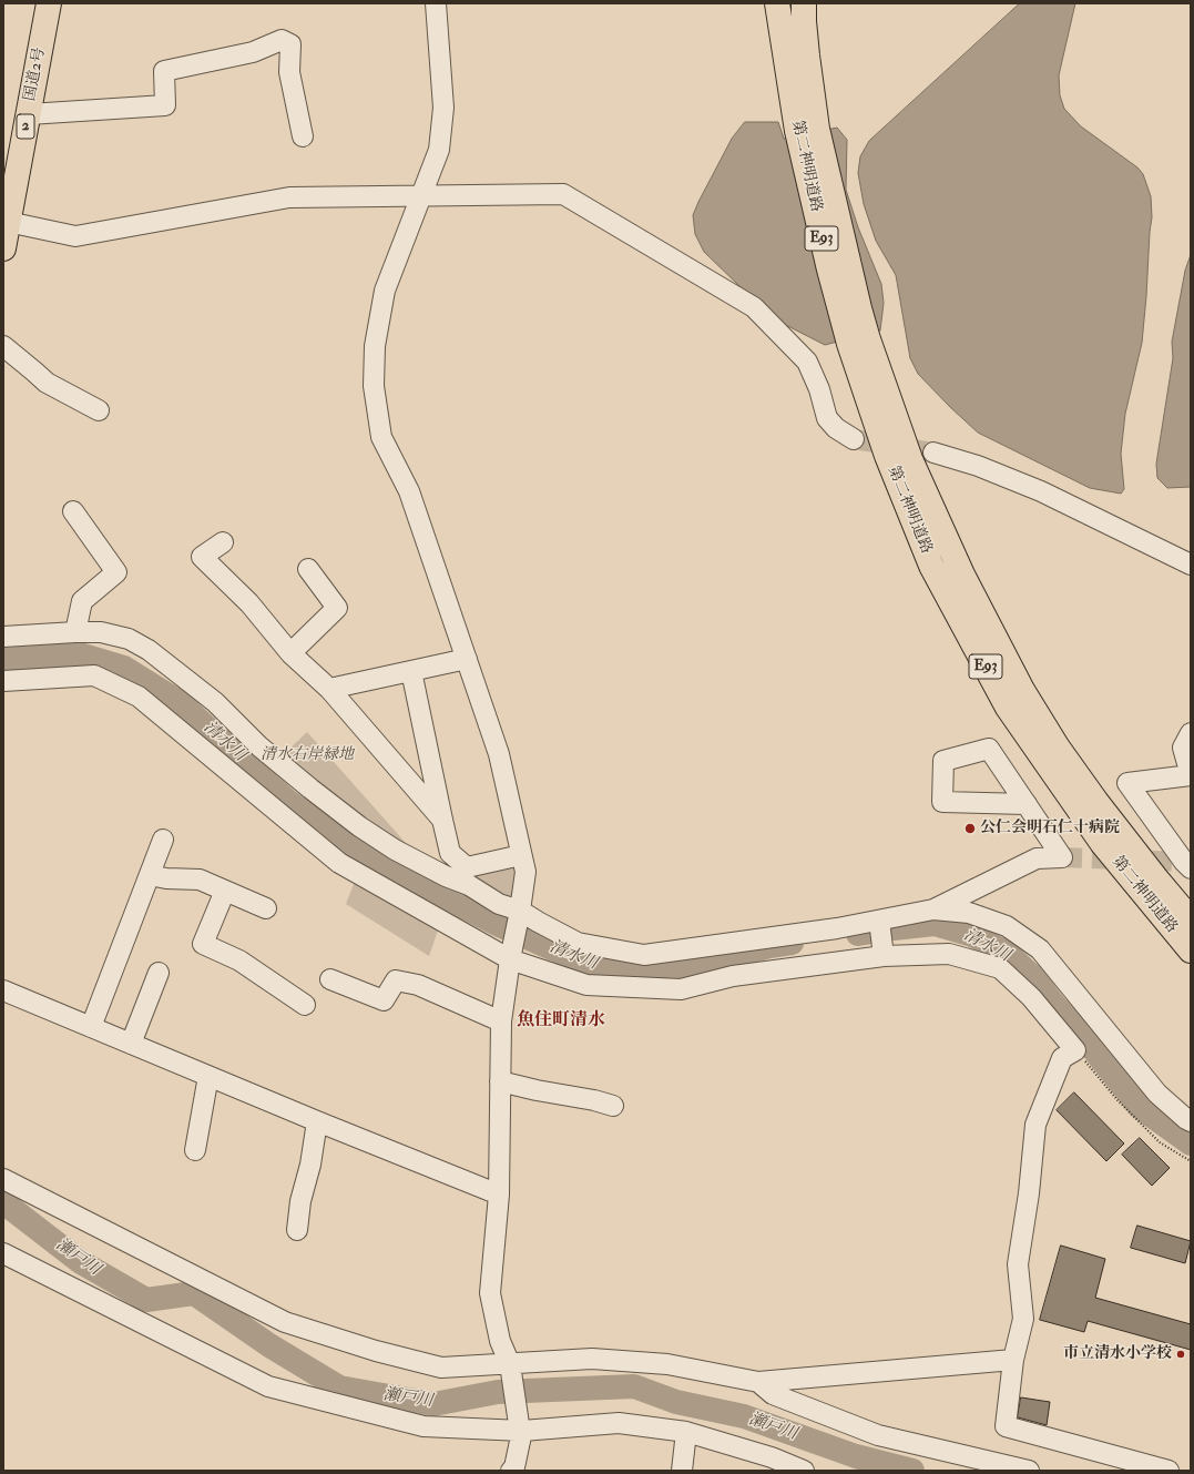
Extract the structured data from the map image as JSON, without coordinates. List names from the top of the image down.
{
  "streets": {
    "highway": [
      "国道2号",
      "2",
      "第二神明道路",
      "E93"
    ]
  },
  "districts": ["魚住町清水"],
  "water": ["清水川", "瀬戸川"],
  "parks": ["清水右岸緑地"],
  "places": ["公仁会明石仁十病院", "市立清水小学校"]
}
